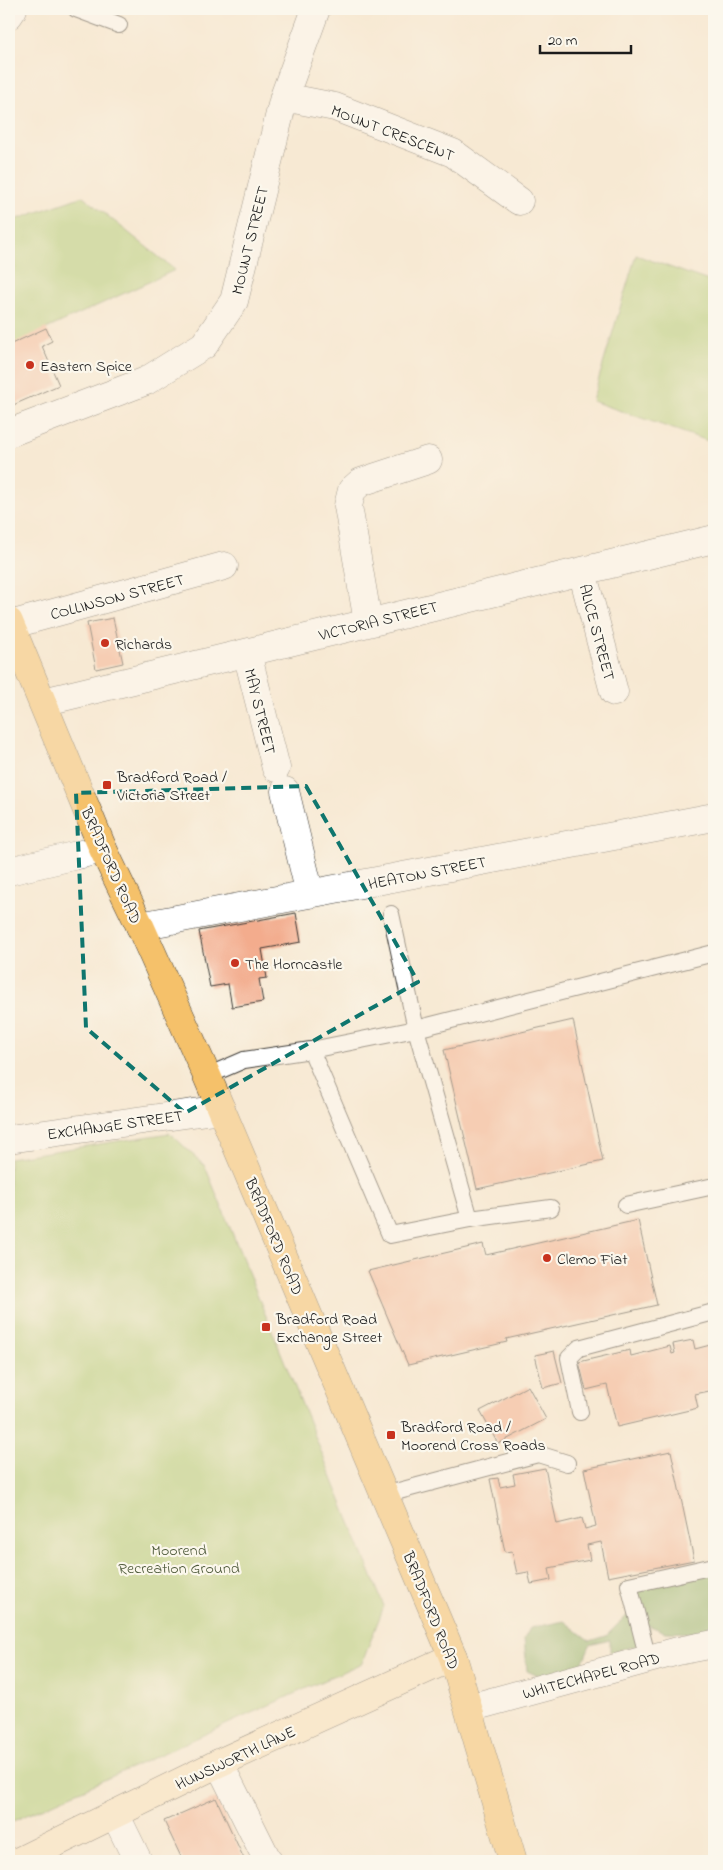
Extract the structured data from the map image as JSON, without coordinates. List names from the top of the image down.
{
  "streets": {
    "main road": ["BRADFORD ROAD", "HUNSWORTH LANE"],
    "street": [
      "MOUNT CRESCENT",
      "MOUNT STREET",
      "COLLINSON STREET",
      "VICTORIA STREET",
      "ALICE STREET",
      "MAY STREET",
      "HEATON STREET",
      "EXCHANGE STREET",
      "WHITECHAPEL ROAD"
    ]
  },
  "crossings": [
    ["MOUNT CRESCENT", "MOUNT STREET"],
    ["COLLINSON STREET", "BRADFORD ROAD"],
    ["VICTORIA STREET", "ALICE STREET"],
    ["VICTORIA STREET", "MAY STREET"],
    ["VICTORIA STREET", "BRADFORD ROAD"],
    ["MAY STREET", "HEATON STREET"],
    ["BRADFORD ROAD", "HEATON STREET"],
    ["BRADFORD ROAD", "EXCHANGE STREET"],
    ["BRADFORD ROAD", "WHITECHAPEL ROAD"],
    ["BRADFORD ROAD", "HUNSWORTH LANE"]
  ],
  "parks": ["Moorend Recreation Ground"],
  "places": {
    "other": [
      "Eastern Spice",
      "Richards",
      "The Horncastle",
      "Clemo Fiat"
    ],
    "transit": ["Bradford Road / Victoria Street", "Bradford Road Exchange Street", "Bradford Road / Moorend Cross Roads"]
  },
  "scale_bar": "20 m"
}
